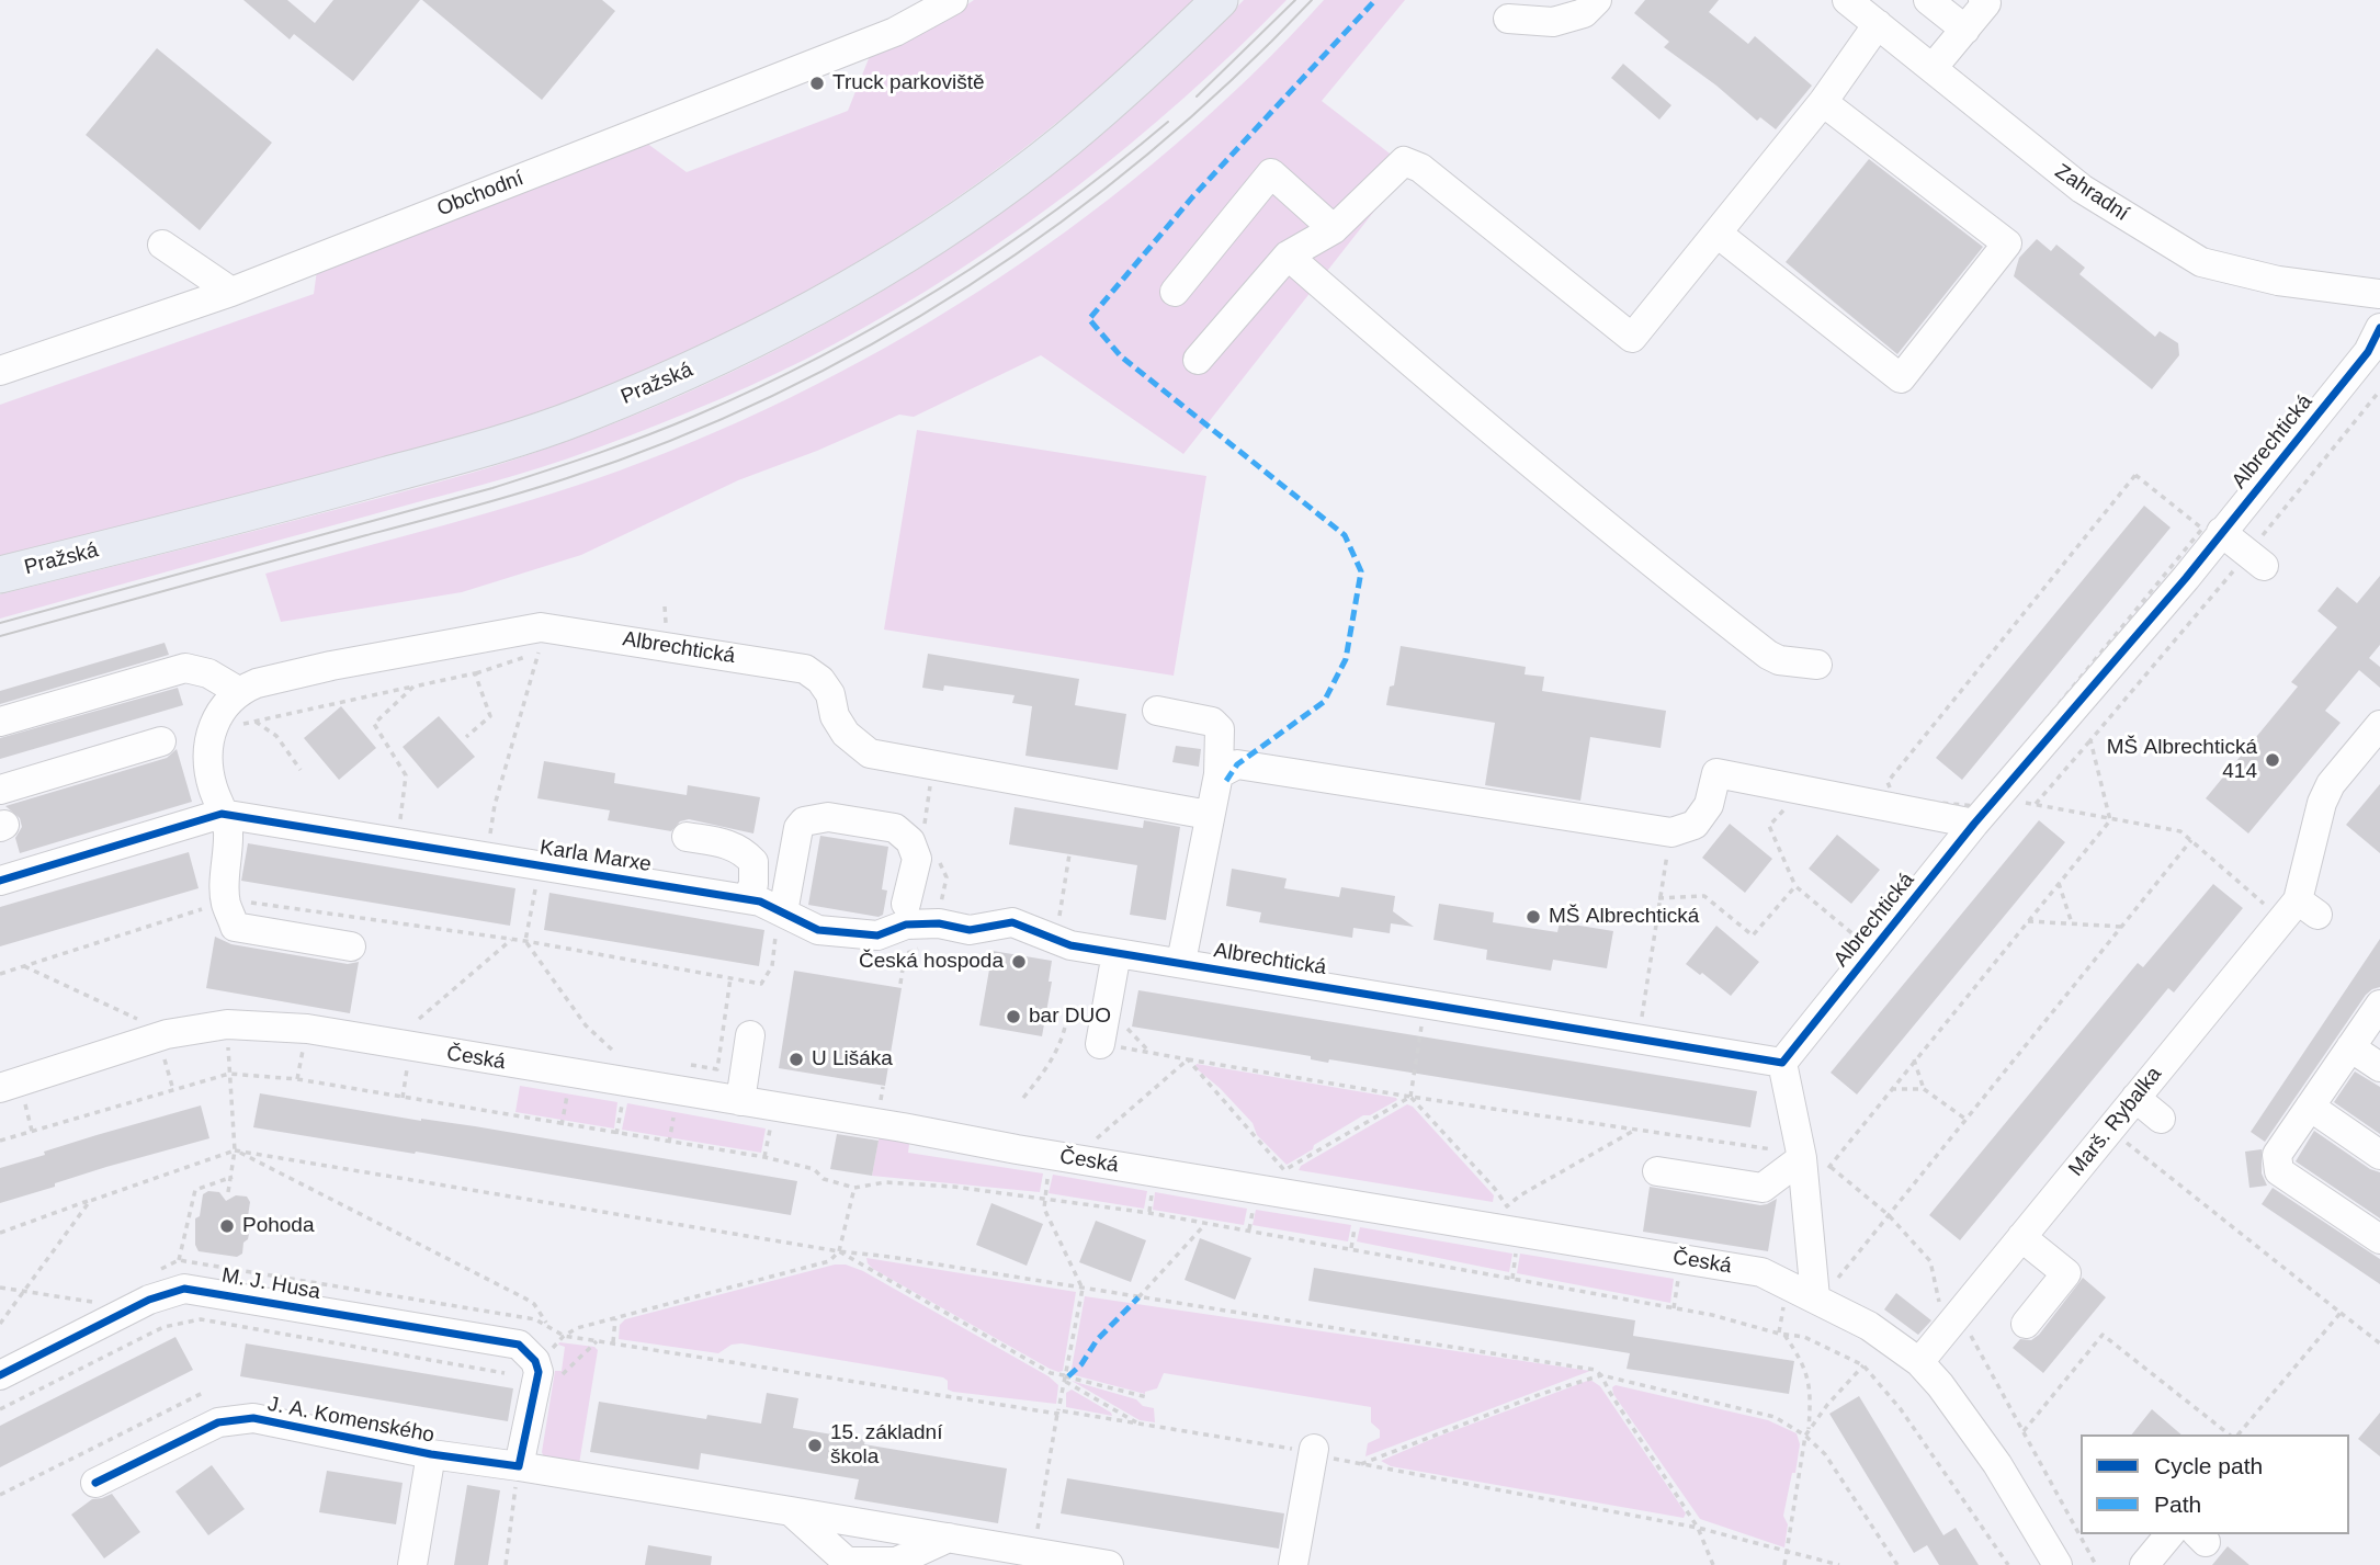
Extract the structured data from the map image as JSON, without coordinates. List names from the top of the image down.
{
  "streets": {
    "main road": ["Pražská"],
    "street": [
      "Zahradní",
      "Obchodní",
      "Albrechtická",
      "Karla Marxe",
      "Česká",
      "Marš. Rybalka",
      "M. J. Husa",
      "J. A. Komenského"
    ]
  },
  "crossings": [
    ["Albrechtická", "Karla Marxe"],
    ["Česká", "Marš. Rybalka"]
  ],
  "places": [
    "Truck parkoviště",
    "MŠ Albrechtická 414",
    "MŠ Albrechtická",
    "Česká hospoda",
    "bar DUO",
    "U Lišáka",
    "Pohoda",
    "15. základní škola"
  ],
  "legend": ["Cycle path", "Path"]
}
